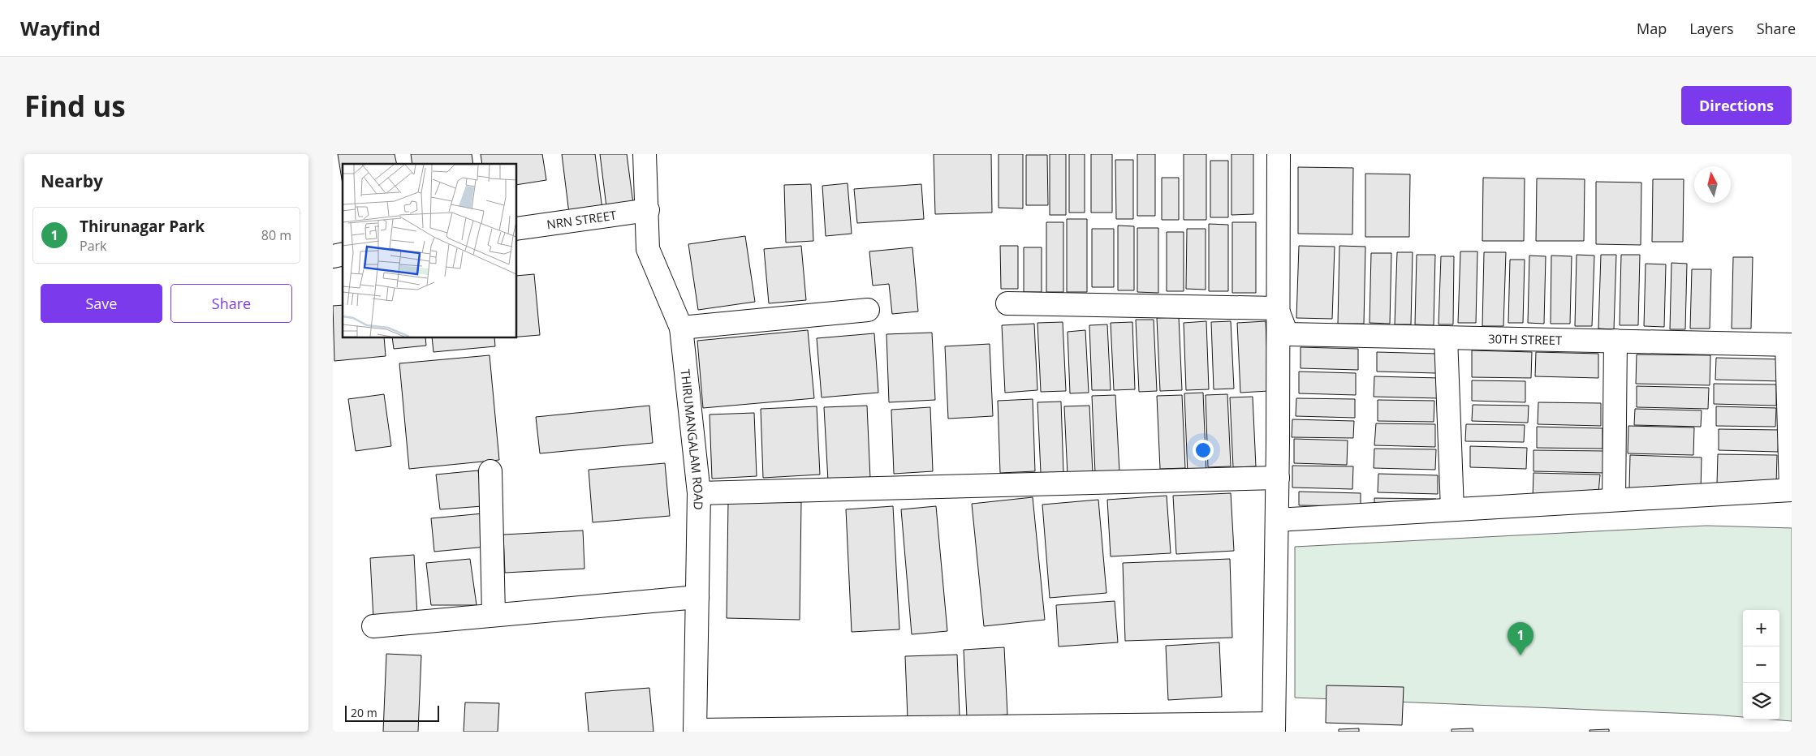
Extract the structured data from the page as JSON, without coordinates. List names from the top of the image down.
{
  "streets": {
    "street": ["NRN STREET", "30TH STREET", "THIRUMANGALAM ROAD"]
  },
  "crossings": [
    ["NRN STREET", "THIRUMANGALAM ROAD"]
  ],
  "scale_bar": "20 m",
  "north": "top",
  "page": {
    "header": "Wayfind",
    "nav": ["Map", "Layers", "Share"],
    "buttons": [
      "Directions",
      ["Save", "Share"]
    ],
    "title": "Find us",
    "heading": "Nearby",
    "list": [
      {
        "mark": "1",
        "name": "Thirunagar Park",
        "note": "Park",
        "value": "80 m"
      }
    ],
    "map_buttons": ["+", "−"],
    "pins": "1",
    "scale": "20 m"
  }
}
